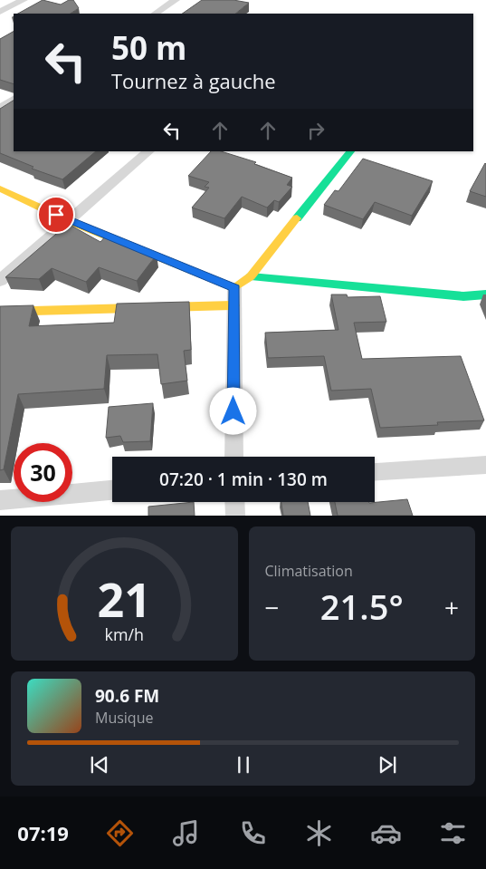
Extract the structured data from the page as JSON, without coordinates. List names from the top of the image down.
{
  "page": {
    "turn": ["50 m", "Tournez à gauche"],
    "limit": "30",
    "trip": "07:20 · 1 min · 130 m",
    "tile": "Climatisation",
    "heat": ["−", "21.5°", "+"],
    "song": ["90.6 FM", "Musique"],
    "tabs": "07:19",
    "gauge": ["21", "km/h"]
  }
}
